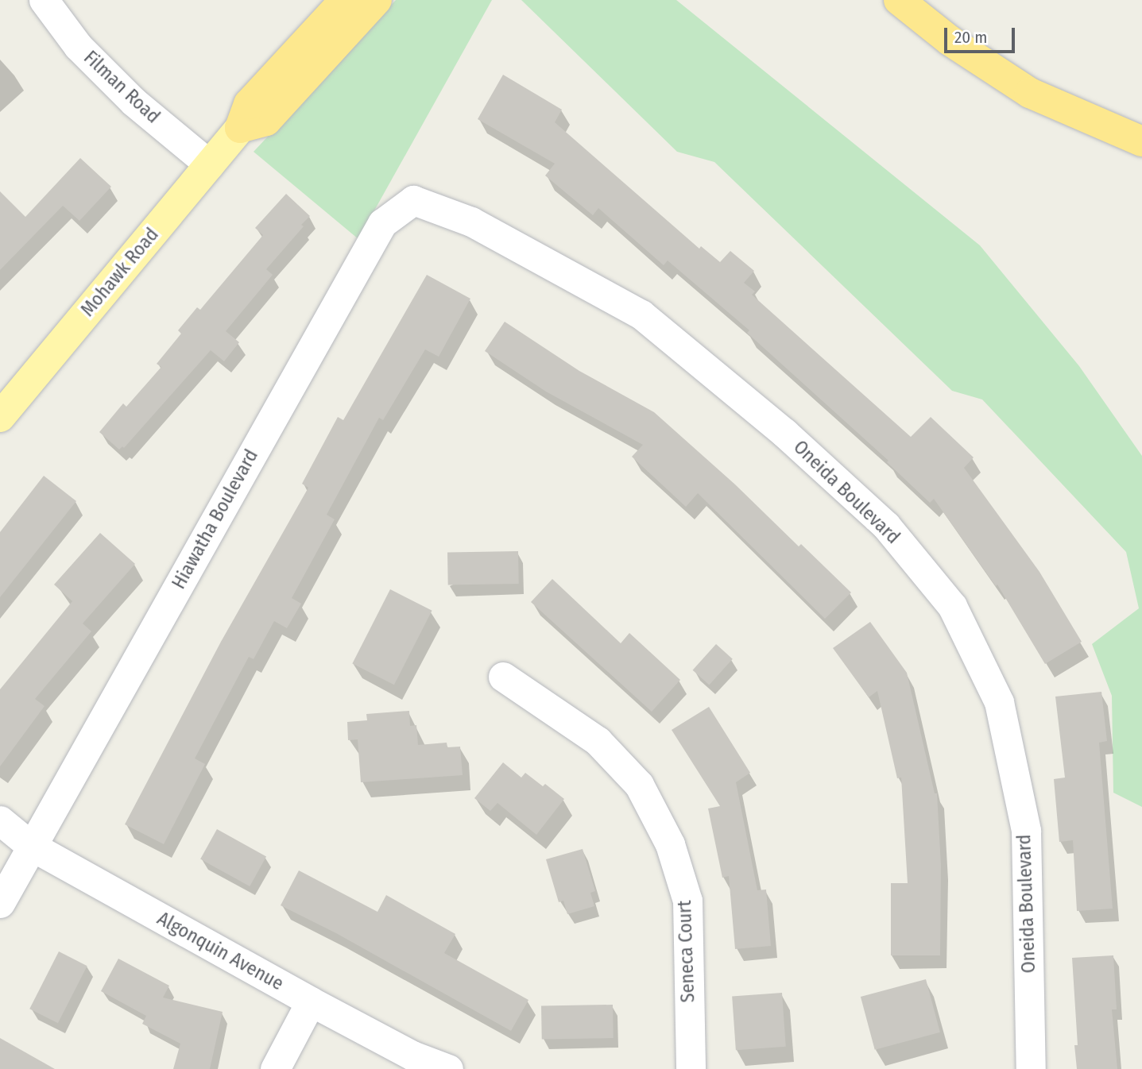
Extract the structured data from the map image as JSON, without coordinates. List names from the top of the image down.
{
  "streets": {
    "main road": ["Mohawk Road"],
    "street": [
      "Filman Road",
      "Oneida Boulevard",
      "Hiawatha Boulevard",
      "Algonquin Avenue",
      "Seneca Court"
    ]
  },
  "crossings": [
    ["Filman Road", "Mohawk Road"],
    ["Oneida Boulevard", "Hiawatha Boulevard"],
    ["Hiawatha Boulevard", "Algonquin Avenue"]
  ],
  "scale_bar": "20 m"
}
